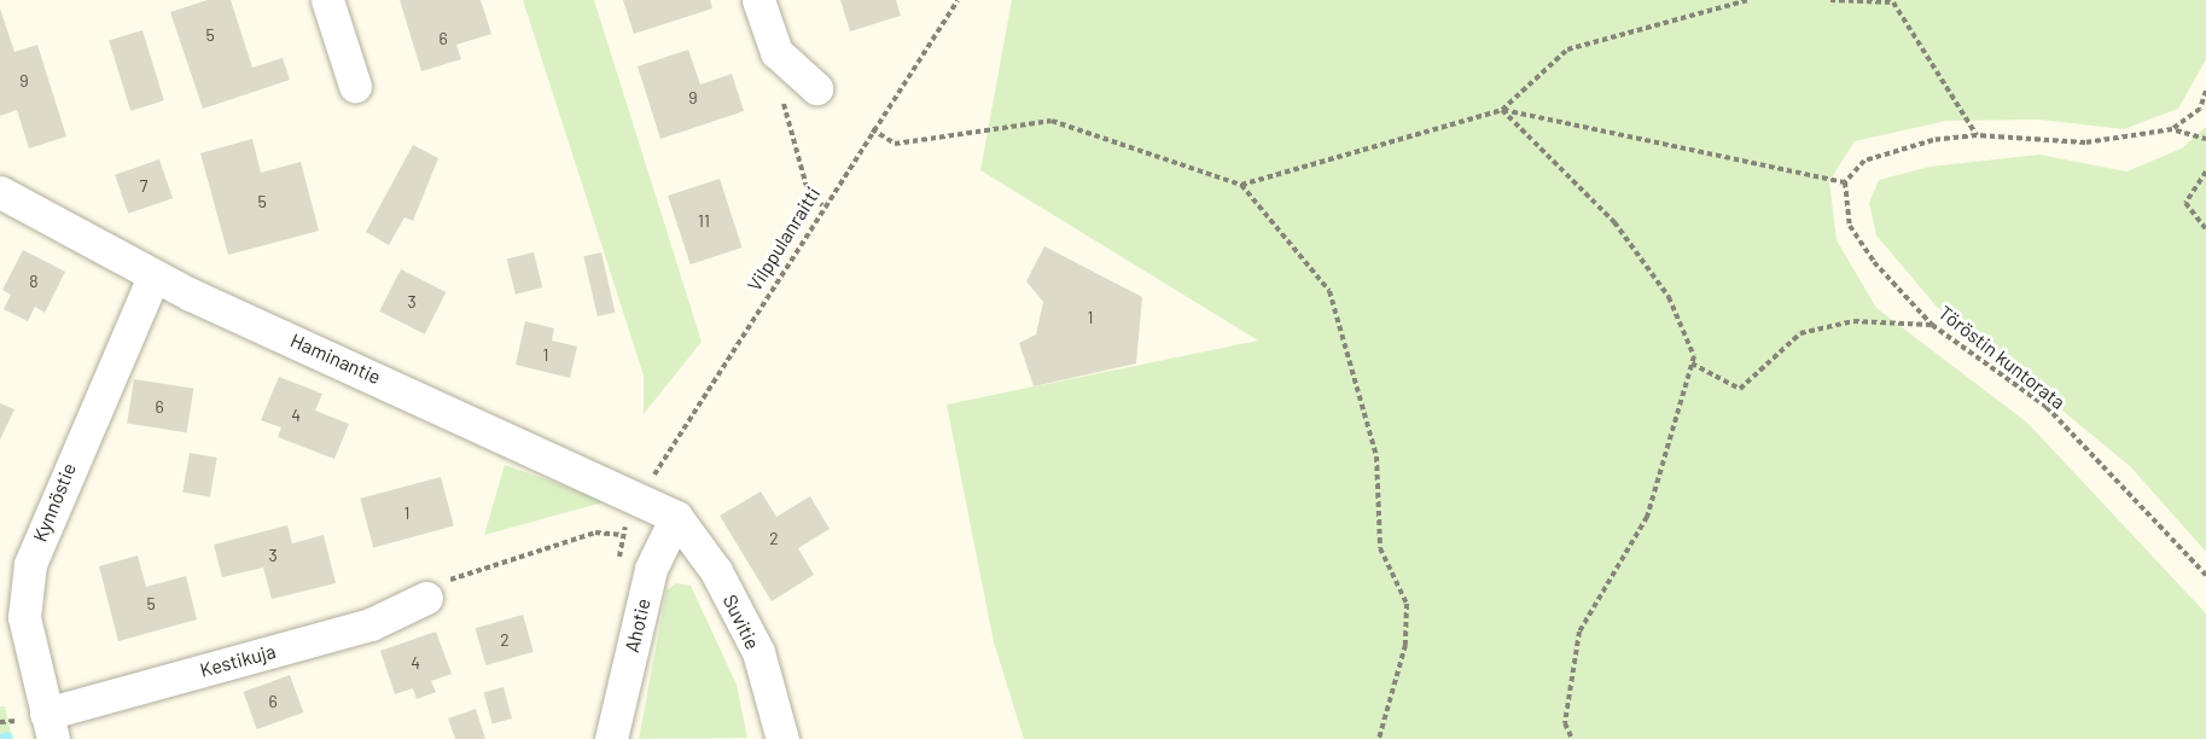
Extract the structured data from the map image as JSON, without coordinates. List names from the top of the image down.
{
  "streets": {
    "street": [
      "Haminantie",
      "Kynnöstie",
      "Suvitie",
      "Ahotie",
      "Kestikuja"
    ],
    "path": ["Vilppulanraitti", "Töröstin kuntorata"]
  },
  "crossings": [
    ["Vilppulanraitti", "Haminantie"],
    ["Haminantie", "Kynnöstie"],
    ["Haminantie", "Suvitie"],
    ["Haminantie", "Ahotie"],
    ["Kynnöstie", "Kestikuja"],
    ["Suvitie", "Ahotie"]
  ],
  "house_numbers": [
    "5",
    "6",
    "9",
    "9",
    "7",
    "5",
    "11",
    "8",
    "3",
    "1",
    "1",
    "6",
    "4",
    "1",
    "2",
    "3",
    "5",
    "2",
    "4",
    "6"
  ]
}
